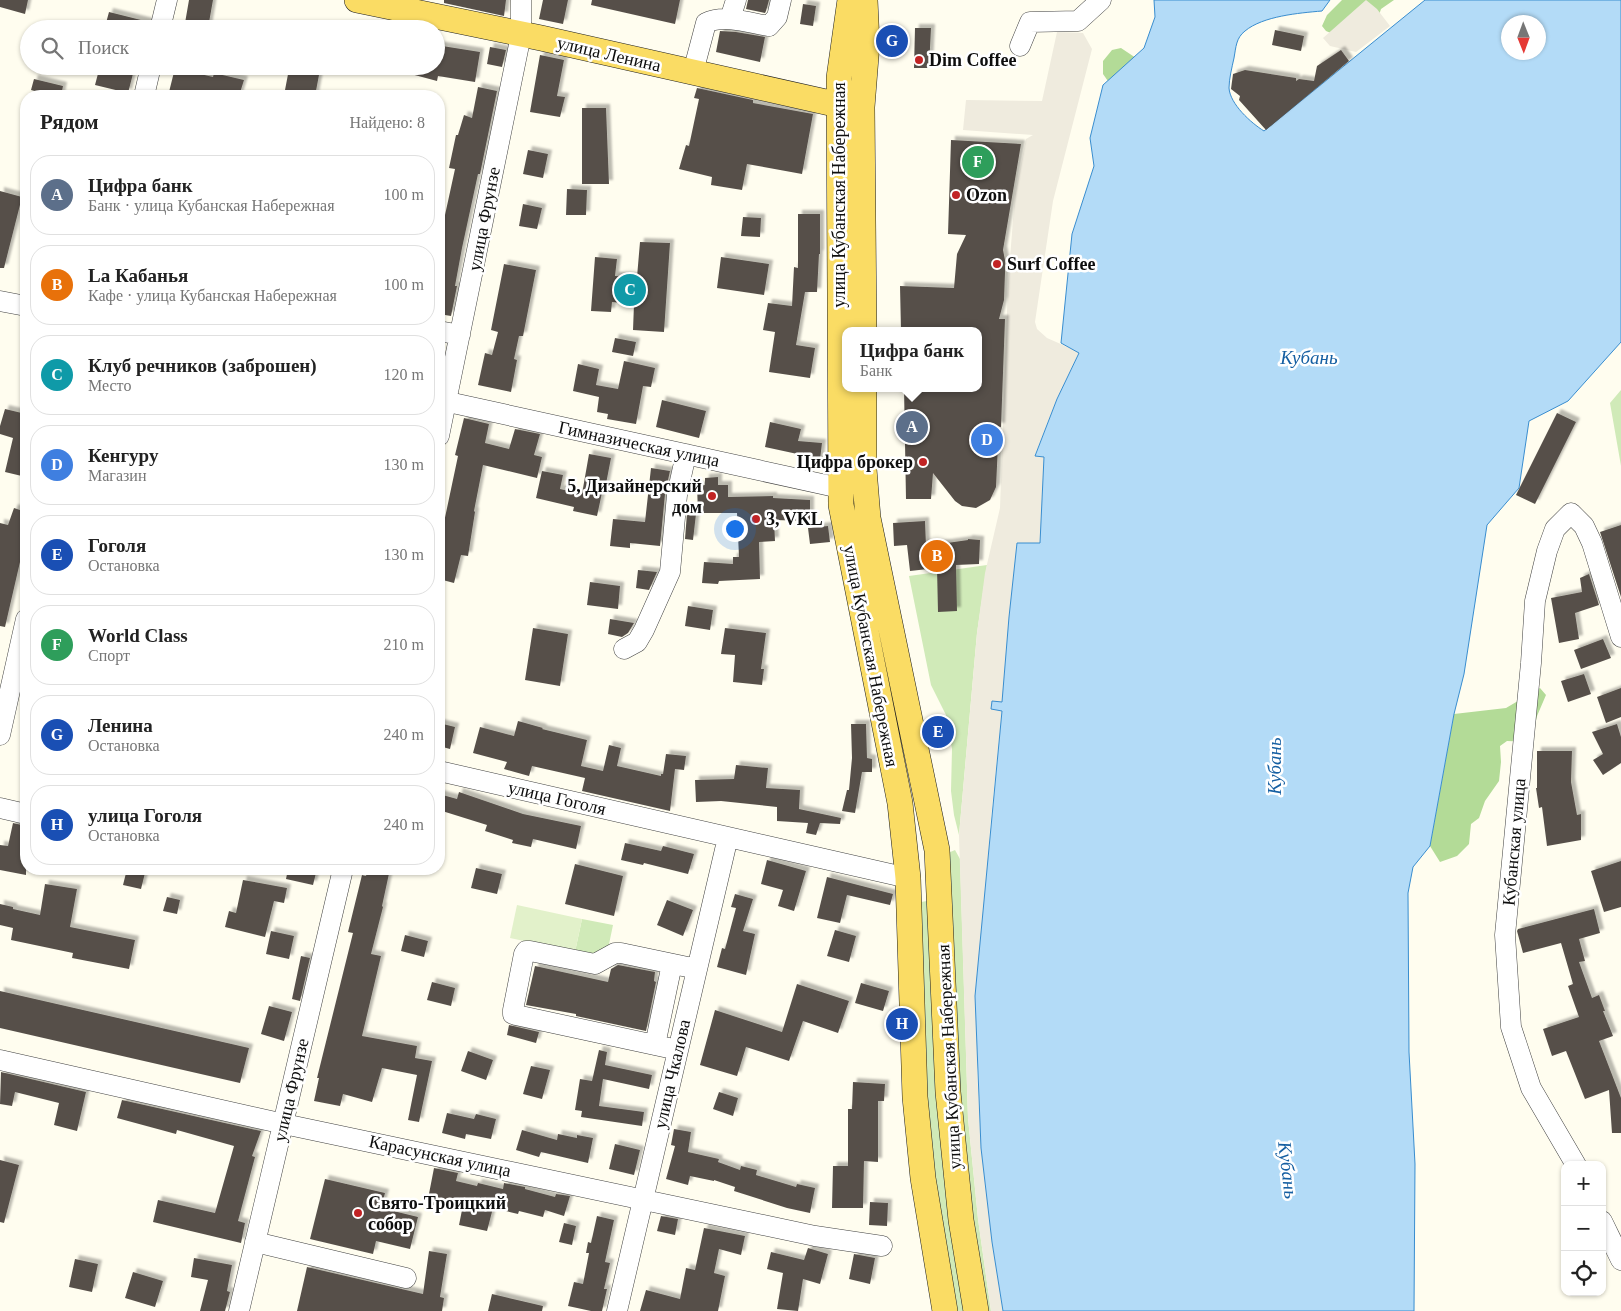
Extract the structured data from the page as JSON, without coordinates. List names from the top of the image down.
{
  "streets": {
    "main road": ["улица Ленина", "улица Кубанская Набережная", "улица Гоголя"],
    "street": [
      "улица Фрунзе",
      "Гимназическая улица",
      "Кубанская улица",
      "улица Чкалова",
      "Карасунская улица"
    ]
  },
  "crossings": [
    ["улица Ленина", "улица Кубанская Набережная"],
    ["улица Ленина", "улица Фрунзе"],
    ["улица Кубанская Набережная", "Гимназическая улица"],
    ["улица Кубанская Набережная", "улица Гоголя"],
    ["улица Фрунзе", "Карасунская улица"],
    ["улица Гоголя", "улица Чкалова"],
    ["улица Чкалова", "Карасунская улица"]
  ],
  "water": ["Кубань"],
  "places": [
    "Dim Coffee",
    "Ozon",
    "Surf Coffee",
    "Цифра брокер",
    "5, Дизайнерский дом",
    "3, VKL",
    "Свято-Троицкий собор"
  ],
  "north": "bottom",
  "page": {
    "search": "Поиск",
    "pins": [
      "G",
      "F",
      "C",
      "A",
      "D",
      "B",
      "E",
      "H"
    ],
    "heading": ["Рядом", "Найдено: 8"],
    "list": [
      {
        "mark": "A",
        "name": "Цифра банк",
        "note": "Банк · улица Кубанская Набережная",
        "value": "100 m"
      },
      {
        "mark": "B",
        "name": "La Кабанья",
        "note": "Кафе · улица Кубанская Набережная",
        "value": "100 m"
      },
      {
        "mark": "C",
        "name": "Клуб речников (заброшен)",
        "note": "Место",
        "value": "120 m"
      },
      {
        "mark": "D",
        "name": "Кенгуру",
        "note": "Магазин",
        "value": "130 m"
      },
      {
        "mark": "E",
        "name": "Гоголя",
        "note": "Остановка",
        "value": "130 m"
      },
      {
        "mark": "F",
        "name": "World Class",
        "note": "Спорт",
        "value": "210 m"
      },
      {
        "mark": "G",
        "name": "Ленина",
        "note": "Остановка",
        "value": "240 m"
      },
      {
        "mark": "H",
        "name": "улица Гоголя",
        "note": "Остановка",
        "value": "240 m"
      }
    ],
    "popup": ["Цифра банк", "Банк"],
    "map_buttons": ["+", "−"]
  }
}
